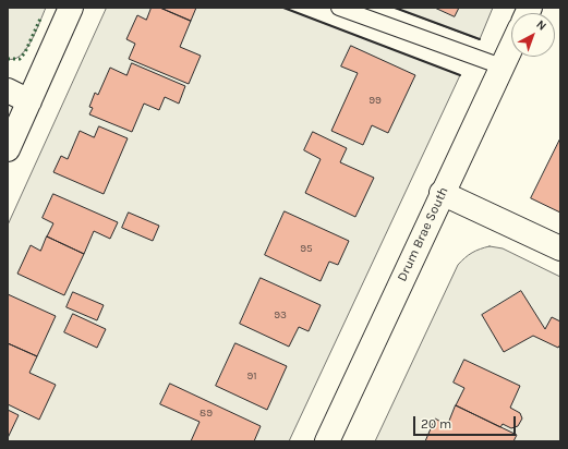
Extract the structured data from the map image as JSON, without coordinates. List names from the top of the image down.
{
  "streets": {
    "main road": ["Drum Brae South"]
  },
  "house_numbers": [
    "99",
    "95",
    "93",
    "91",
    "89"
  ],
  "scale_bar": "20 m",
  "north": "top right"
}
